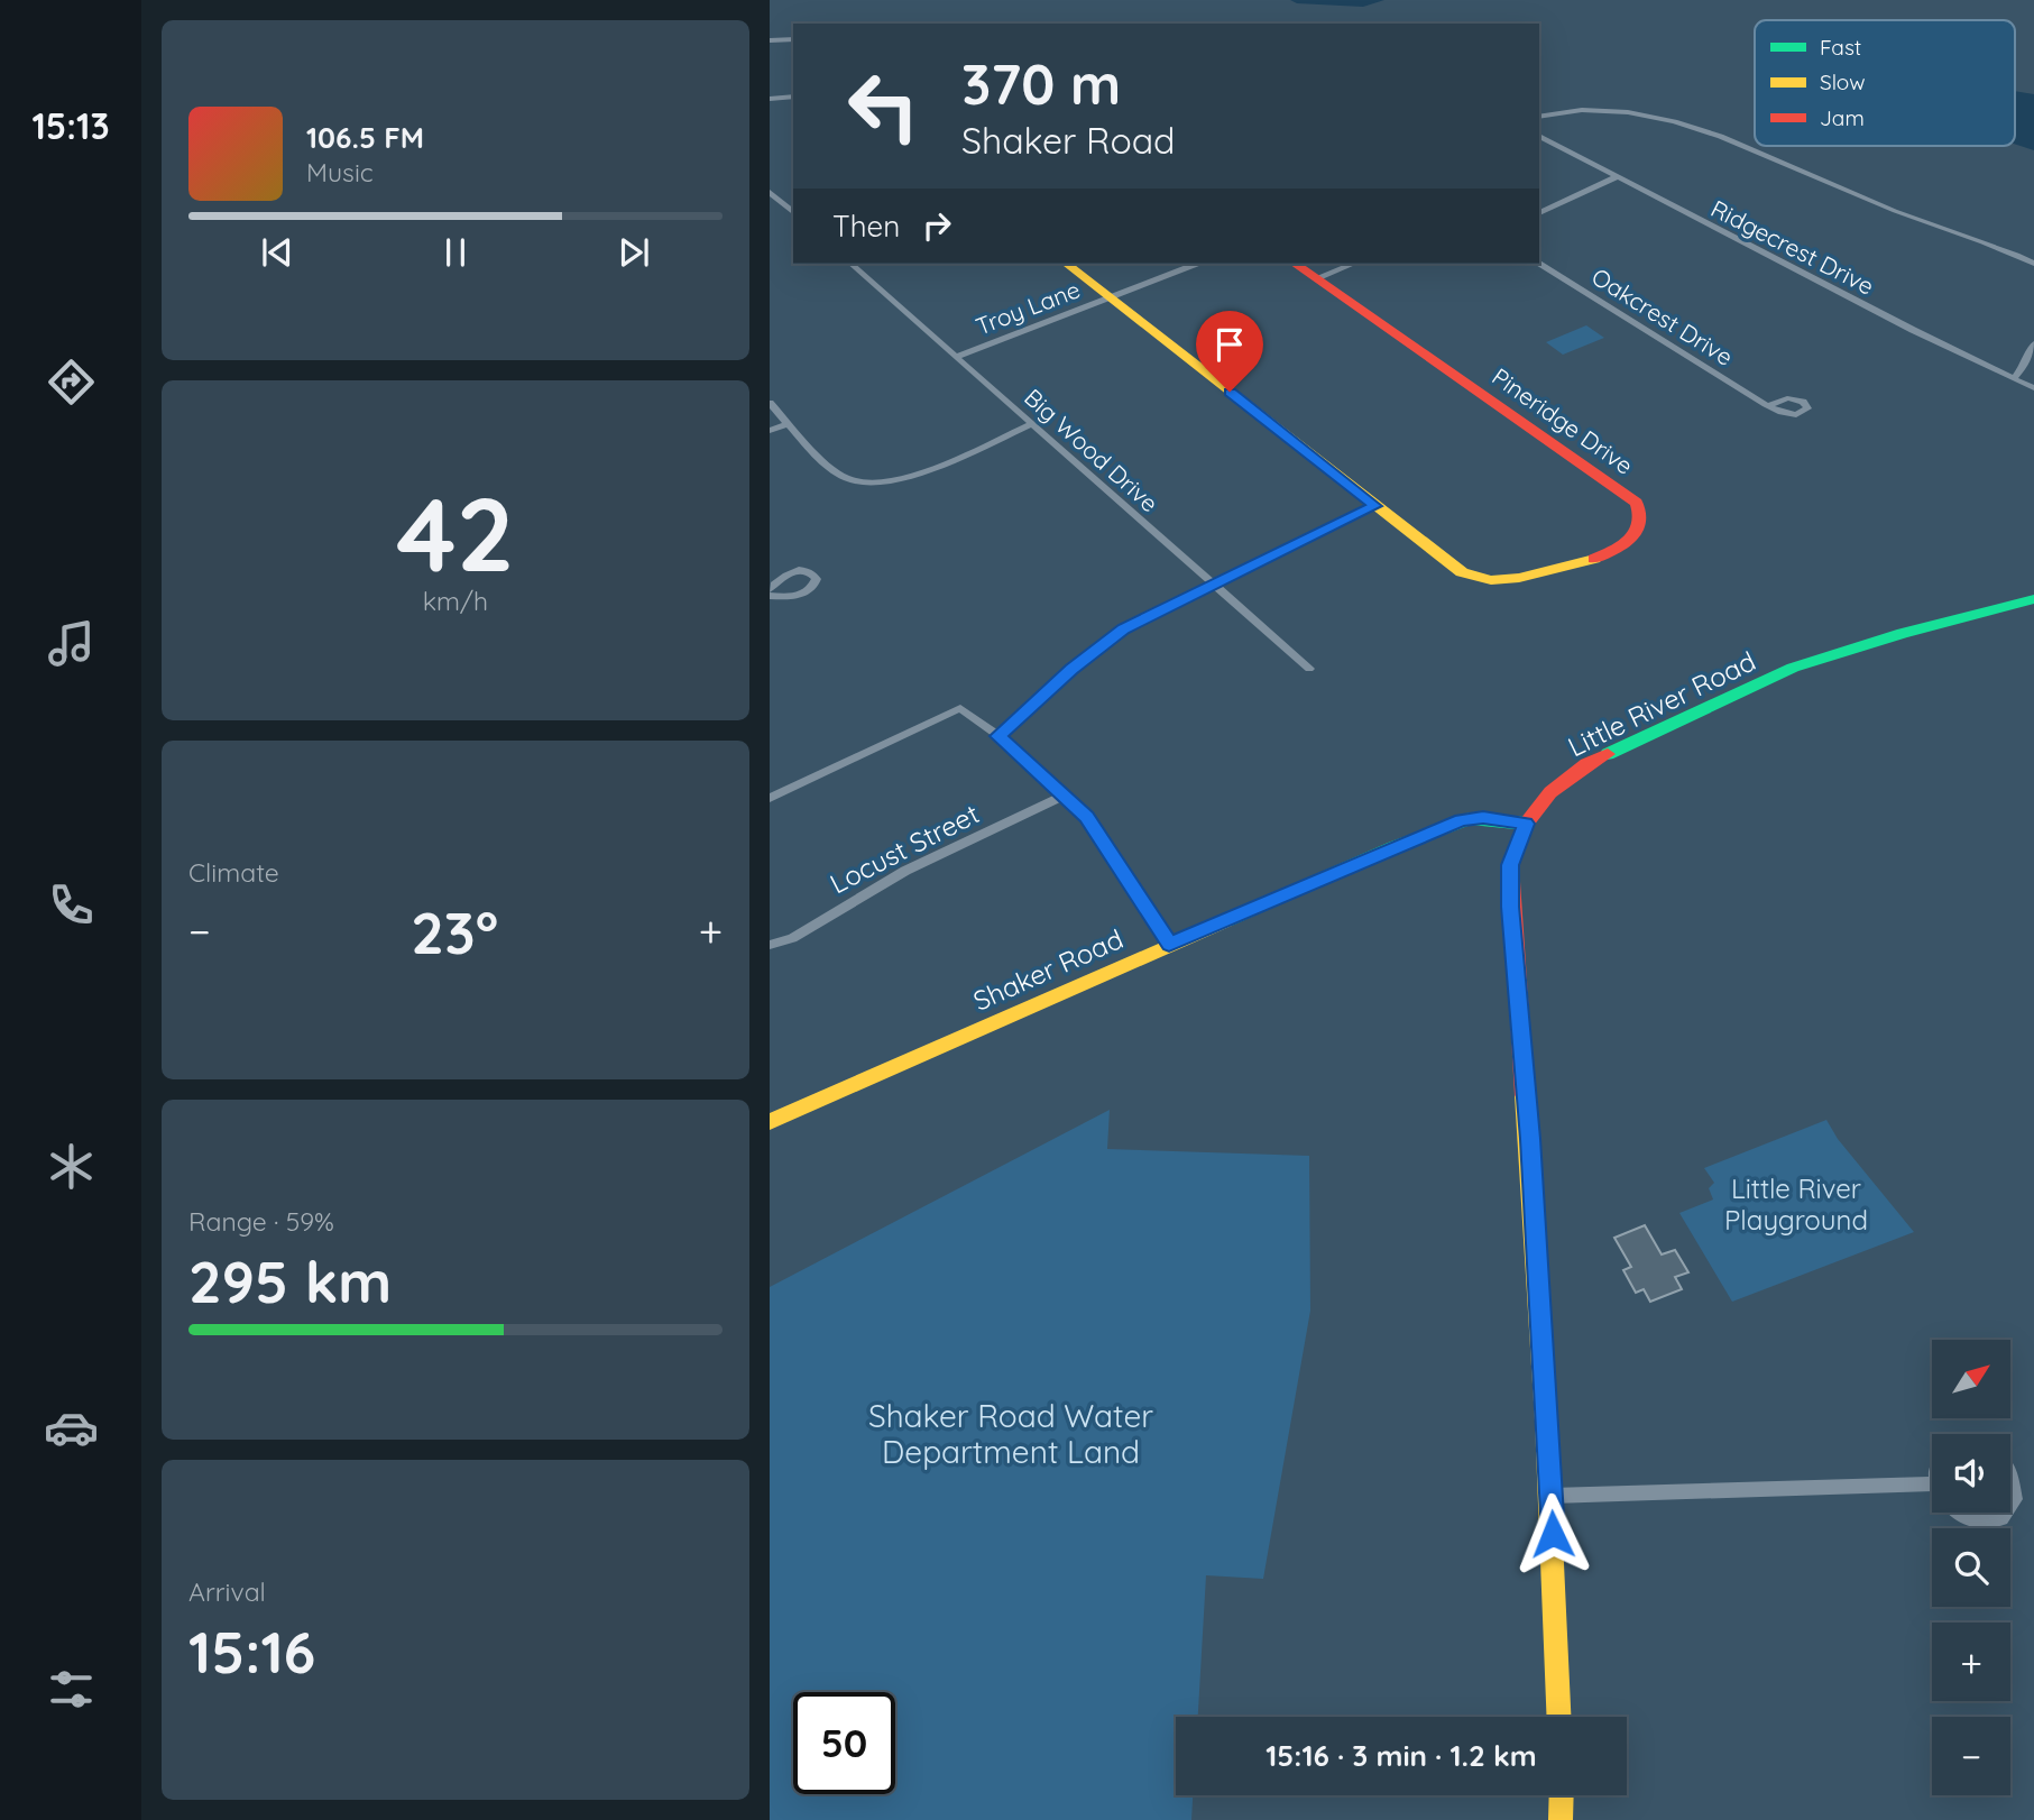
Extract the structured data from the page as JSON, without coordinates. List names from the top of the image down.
{
  "streets": {
    "street": [
      "Ridgecrest Drive",
      "Troy Lane",
      "Oakcrest Drive",
      "Pineridge Drive",
      "Big Wood Drive",
      "Little River Road",
      "Locust Street",
      "Shaker Road"
    ]
  },
  "crossings": [
    ["Troy Lane", "Pineridge Drive"],
    ["Troy Lane", "Big Wood Drive"],
    ["Little River Road", "Shaker Road"]
  ],
  "parks": ["Little River Playground", "Shaker Road Water Department Land"],
  "legend": ["Fast", "Slow", "Jam"],
  "north": "top right",
  "page": {
    "tabs": "15:13",
    "turn": ["370 m", "Shaker Road"],
    "song": ["106.5 FM", "Music"],
    "then": "Then",
    "tile": [
      ["42", "km/h"],
      "Climate",
      ["Range · 59%", "295 km"],
      ["Arrival", "15:16"]
    ],
    "heat": ["−", "23°", "+"],
    "map_buttons": ["+", "−"],
    "limit": "50",
    "trip": "15:16 · 3 min · 1.2 km"
  }
}
